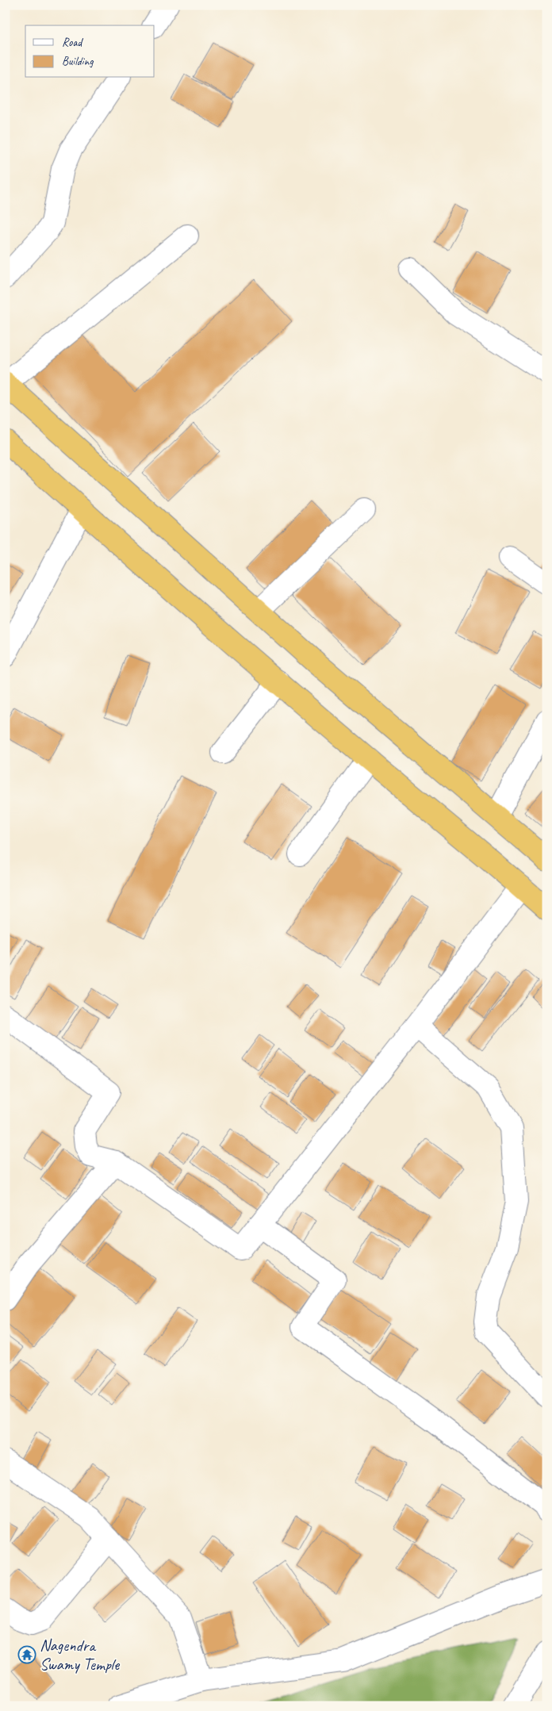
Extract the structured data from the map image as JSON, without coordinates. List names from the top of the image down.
{
  "places": {
    "temple": ["Nagendra Swamy Temple"]
  },
  "legend": ["Road", "Building"]
}
